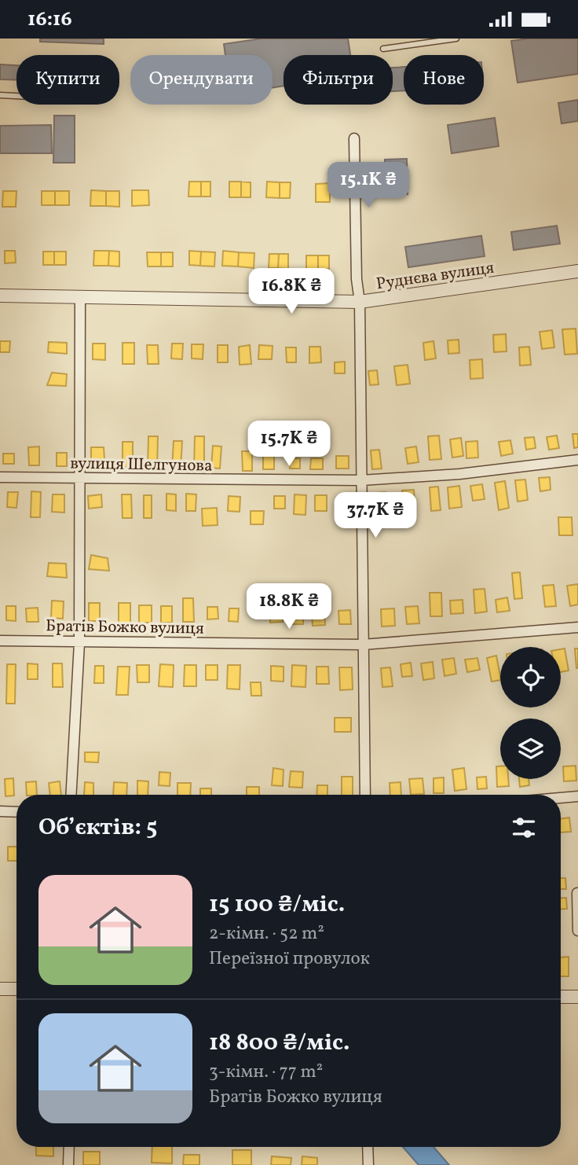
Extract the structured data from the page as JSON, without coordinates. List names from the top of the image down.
{
  "streets": {
    "street": ["Руднєва вулиця", "вулиця Шелгунова", "Братів Божко вулиця"]
  },
  "page": {
    "status": "16:16",
    "chip": [
      "Купити",
      "Орендувати",
      "Фільтри",
      "Нове"
    ],
    "price": [
      "15.1K ₴",
      "16.8K ₴",
      "15.7K ₴",
      "37.7K ₴",
      "18.8K ₴"
    ],
    "heading": "Об’єктів: 5",
    "list": [
      {
        "name": "15 100 ₴/міс.",
        "note": "2-кімн. · 52 m² · Переїзної провулок"
      },
      {
        "name": "18 800 ₴/міс.",
        "note": "3-кімн. · 77 m² · Братів Божко вулиця"
      }
    ]
  }
}
